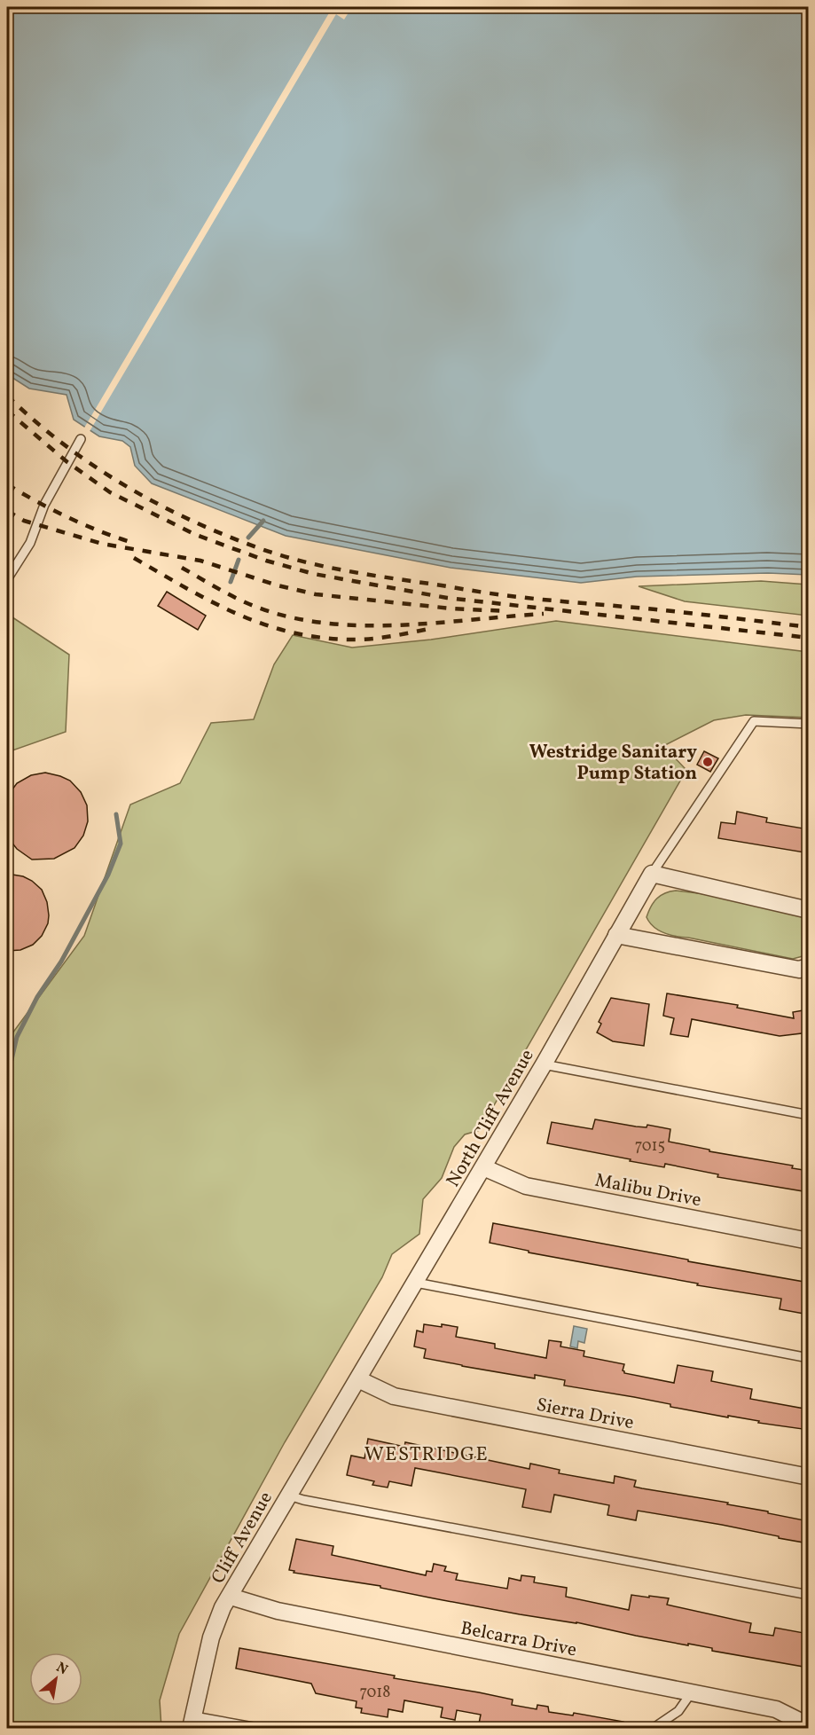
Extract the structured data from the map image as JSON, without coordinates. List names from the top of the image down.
{
  "streets": {
    "street": [
      "North Cliff Avenue",
      "Malibu Drive",
      "Sierra Drive",
      "Cliff Avenue",
      "Belcarra Drive"
    ]
  },
  "crossings": [
    ["North Cliff Avenue", "Malibu Drive"],
    ["North Cliff Avenue", "Sierra Drive"],
    ["North Cliff Avenue", "Cliff Avenue"],
    ["Sierra Drive", "Cliff Avenue"],
    ["Cliff Avenue", "Belcarra Drive"]
  ],
  "districts": ["WESTRIDGE"],
  "places": ["Westridge Sanitary Pump Station"],
  "house_numbers": ["7015", "7018"],
  "north": "top right"
}
